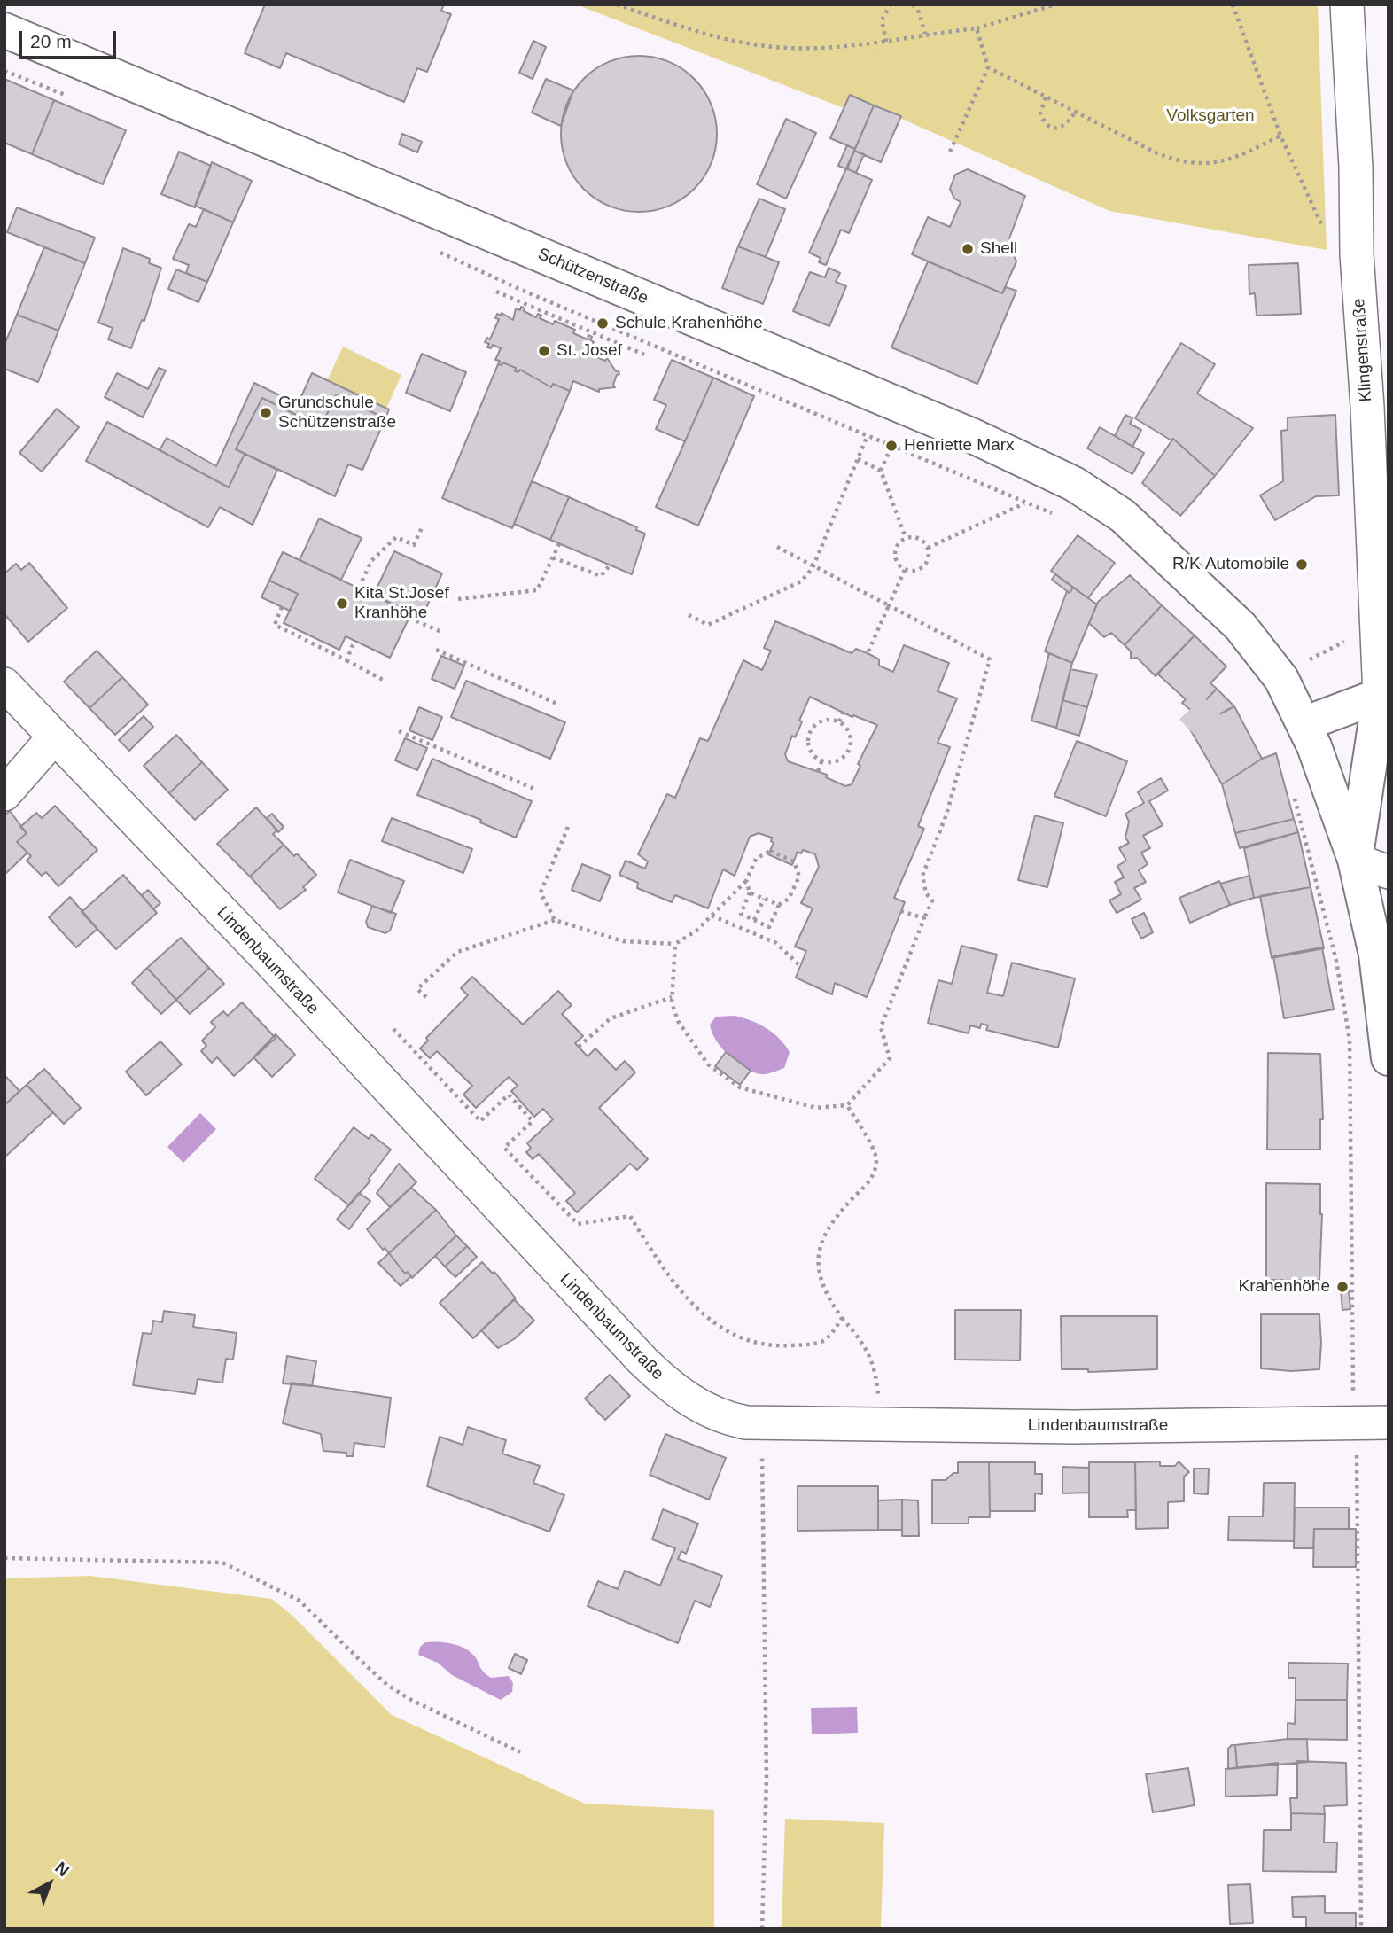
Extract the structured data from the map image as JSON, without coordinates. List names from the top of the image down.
{
  "streets": {
    "main road": ["Schützenstraße"],
    "street": ["Klingenstraße", "Lindenbaumstraße"]
  },
  "parks": ["Volksgarten"],
  "places": [
    "Shell",
    "Schule Krahenhöhe",
    "St. Josef",
    "Grundschule Schützenstraße",
    "Henriette Marx",
    "R/K Automobile",
    "Kita St.Josef Kranhöhe",
    "Krahenhöhe"
  ],
  "scale_bar": "20 m",
  "north": "top right"
}
